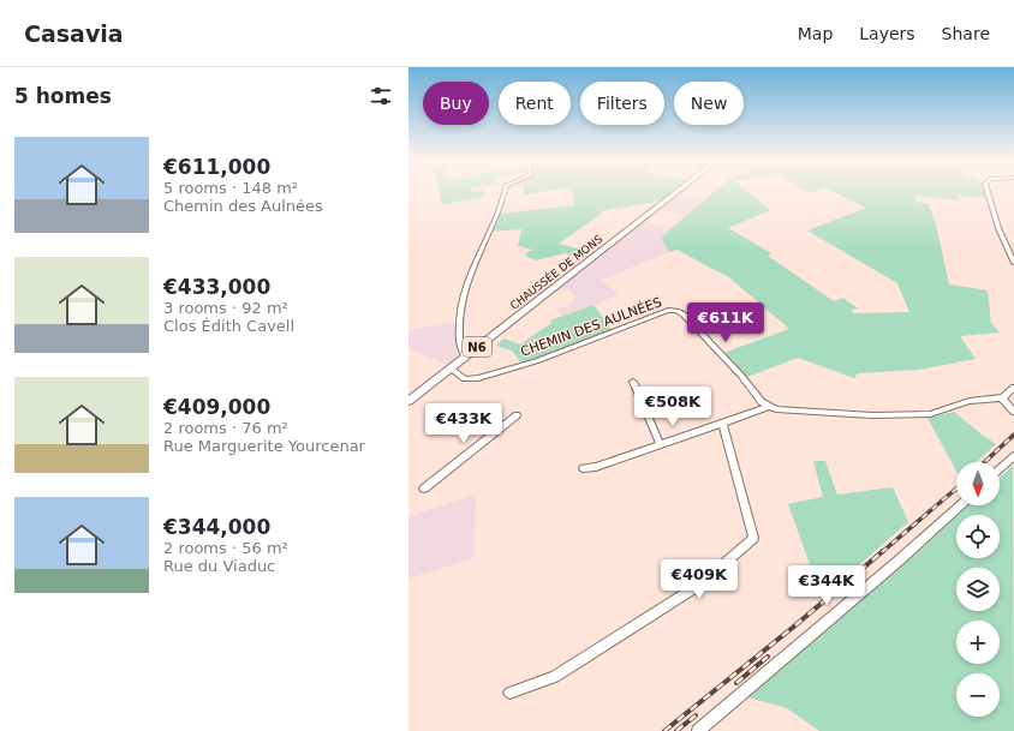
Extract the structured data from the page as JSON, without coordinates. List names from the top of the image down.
{
  "streets": {
    "main road": ["CHAUSSÉE DE MONS", "N6"],
    "street": ["CHEMIN DES AULNÉES"]
  },
  "crossings": [
    ["CHAUSSÉE DE MONS", "CHEMIN DES AULNÉES"]
  ],
  "north": "bottom",
  "page": {
    "header": "Casavia",
    "nav": ["Map", "Layers", "Share"],
    "heading": "5 homes",
    "chip": [
      "Buy",
      "Rent",
      "Filters",
      "New"
    ],
    "list": [
      {
        "name": "€611,000",
        "note": "5 rooms · 148 m² · Chemin des Aulnées"
      },
      {
        "name": "€433,000",
        "note": "3 rooms · 92 m² · Clos Édith Cavell"
      },
      {
        "name": "€409,000",
        "note": "2 rooms · 76 m² · Rue Marguerite Yourcenar"
      },
      {
        "name": "€344,000",
        "note": "2 rooms · 56 m² · Rue du Viaduc"
      }
    ],
    "price": [
      "€611K",
      "€508K",
      "€433K",
      "€409K",
      "€344K"
    ],
    "map_buttons": ["+", "−"]
  }
}
